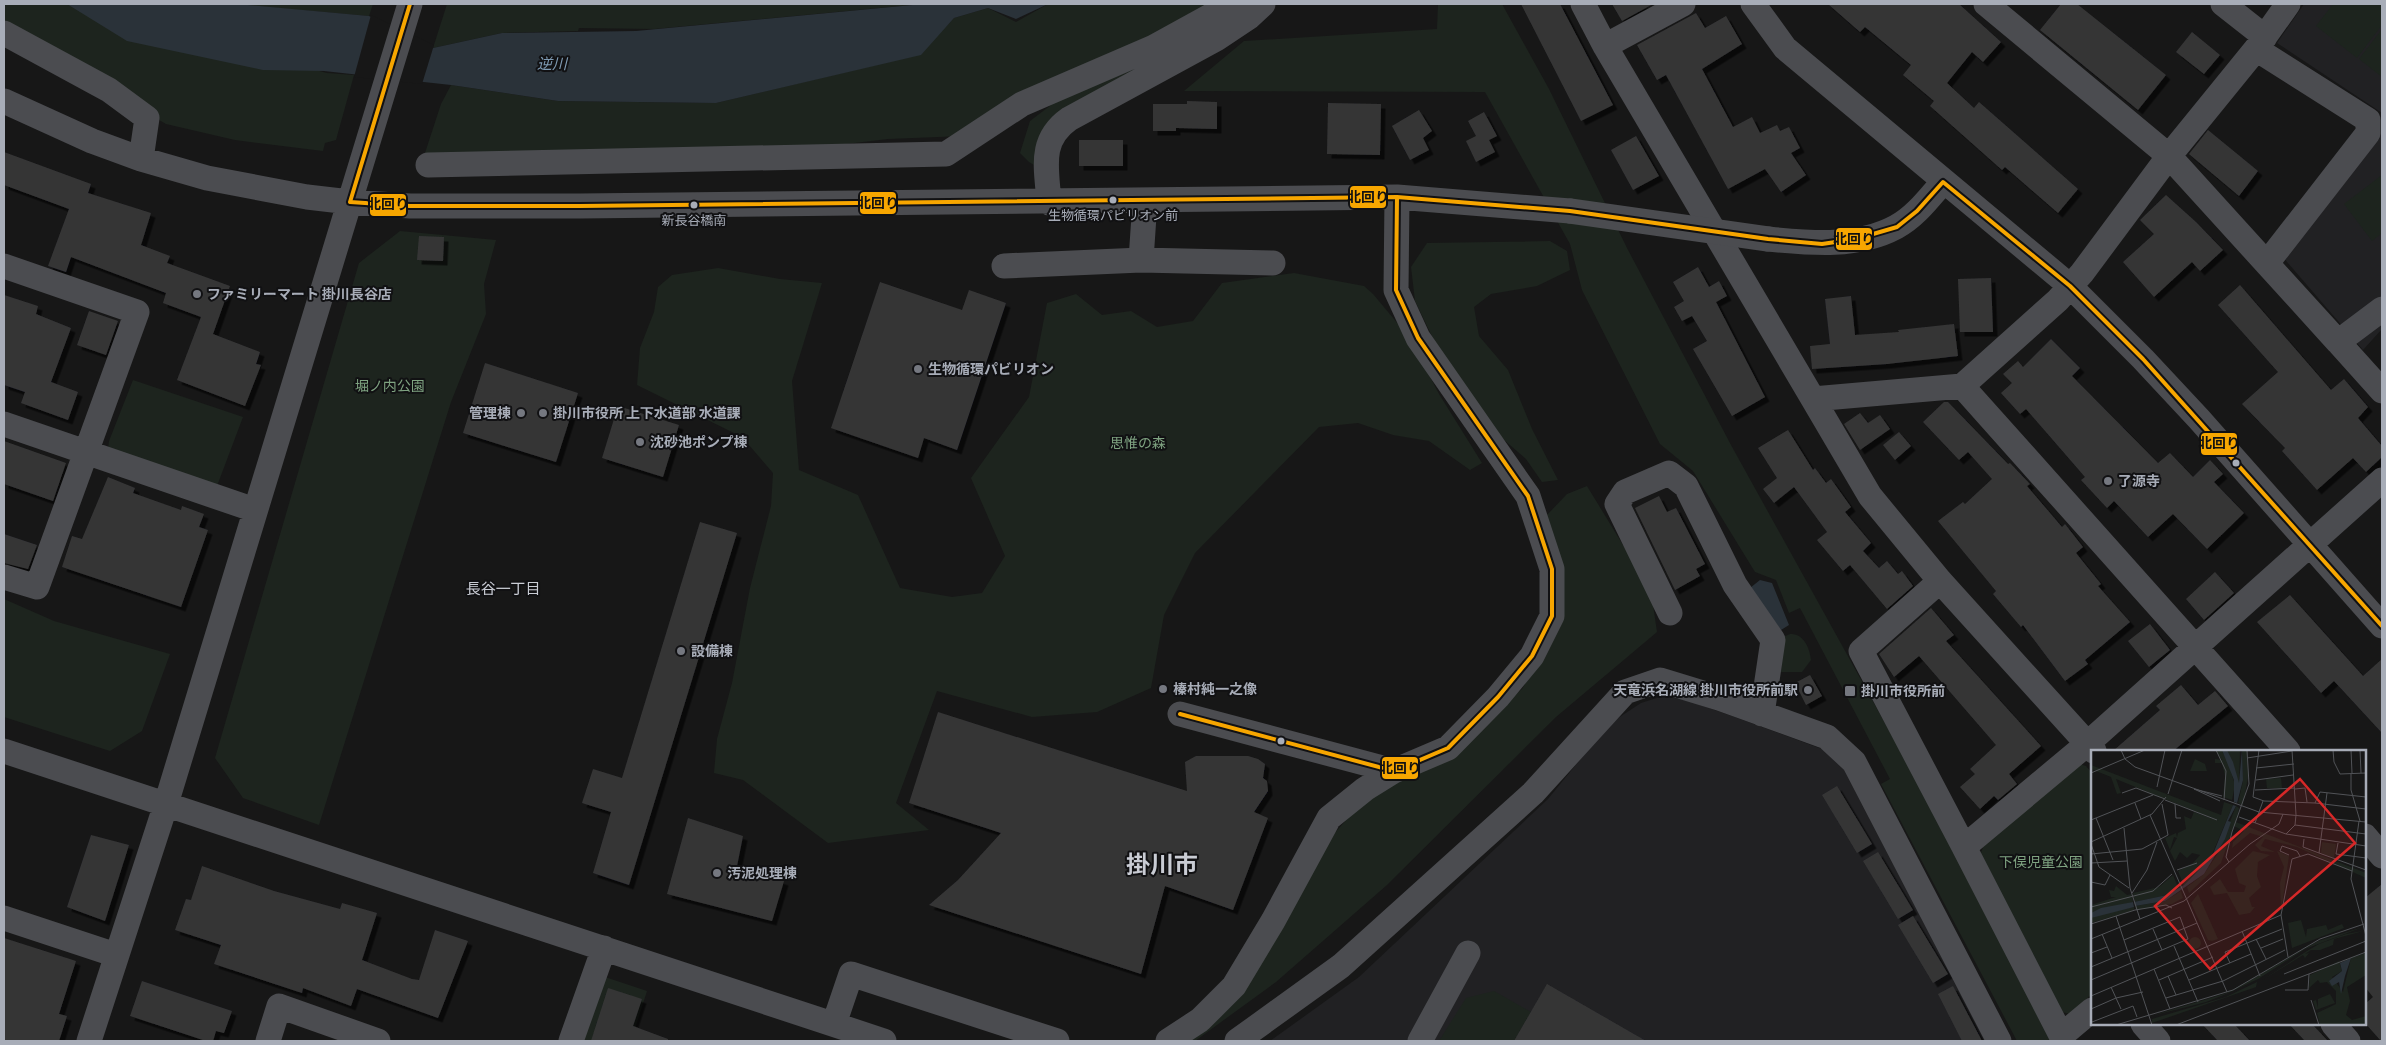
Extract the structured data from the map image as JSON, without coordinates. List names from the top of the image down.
{
  "districts": ["長谷一丁目", "掛川市"],
  "water": ["逆川"],
  "parks": ["堀ノ内公園", "思惟の森", "下俣児童公園"],
  "places": {
    "other": [
      "生物循環パビリオン前",
      "新長谷橋南",
      "ファミリーマート 掛川長谷店",
      "生物循環パビリオン",
      "管理棟",
      "掛川市役所 上下水道部 水道課",
      "沈砂池ポンプ棟",
      "了源寺",
      "設備棟",
      "榛村純一之像",
      "天竜浜名湖線 掛川市役所前駅",
      "汚泥処理棟"
    ],
    "transit": ["掛川市役所前"]
  },
  "lines": ["transit line 北回り"]
}
